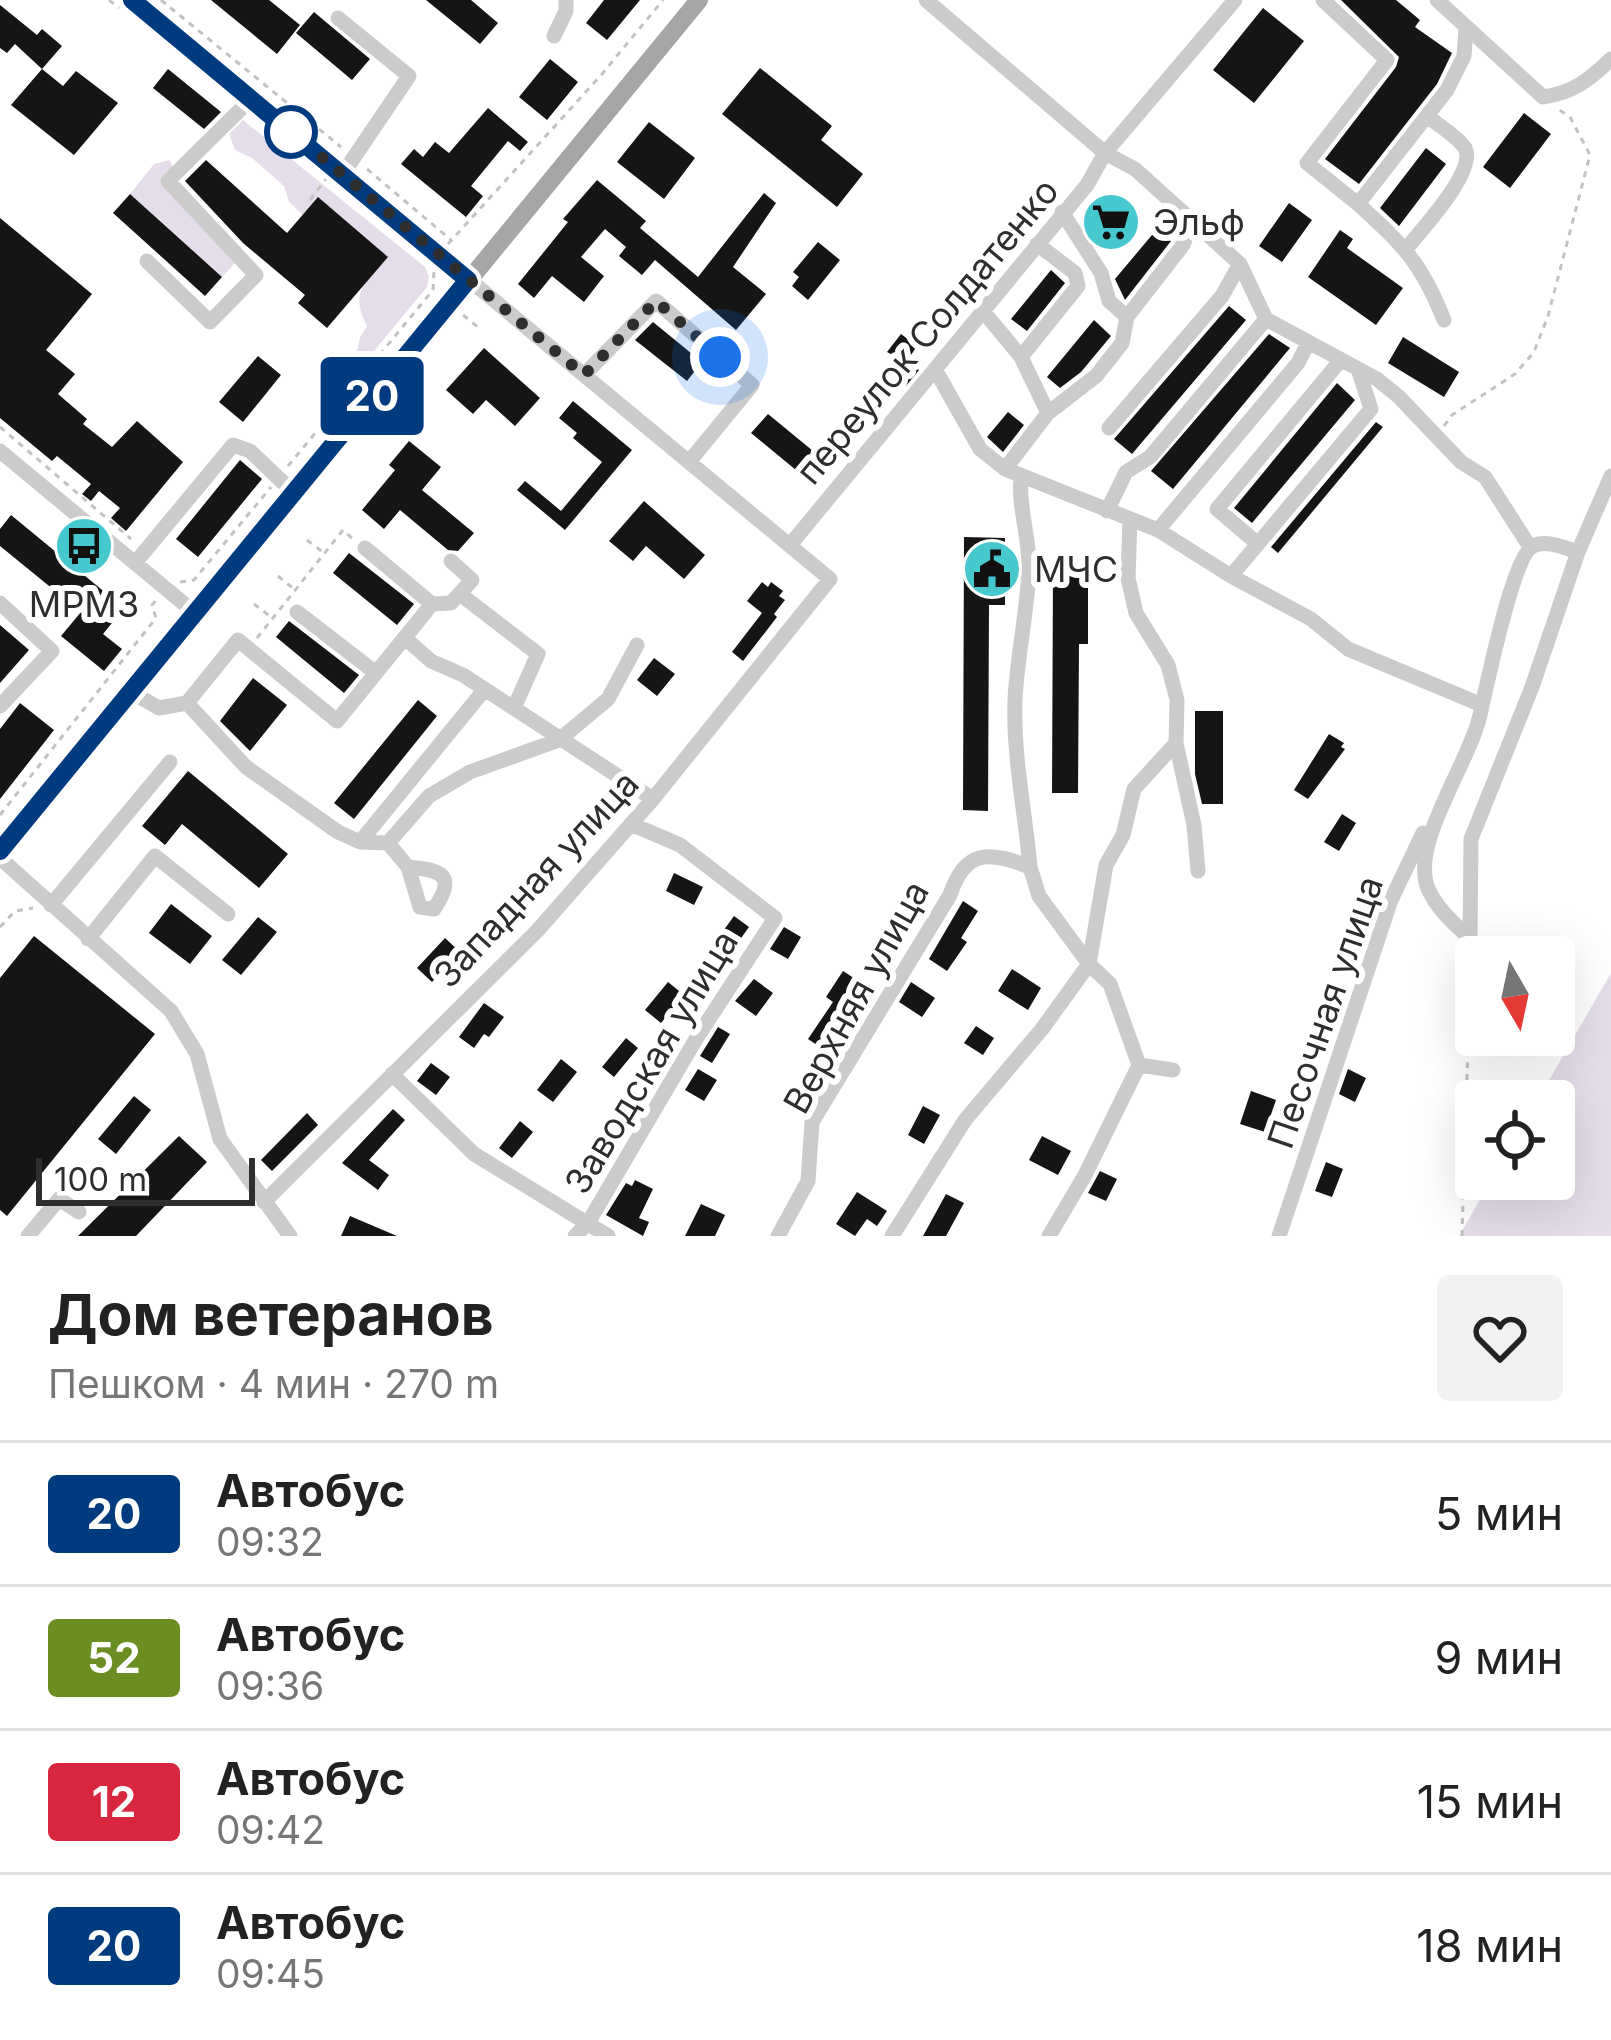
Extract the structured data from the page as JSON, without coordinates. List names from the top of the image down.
{
  "streets": {
    "street": [
      "переулок Солдатенко",
      "Западная улица",
      "Верхняя улица",
      "Песочная улица",
      "Заводская улица"
    ]
  },
  "crossings": [
    ["переулок Солдатенко", "Западная улица"],
    ["Западная улица", "Заводская улица"]
  ],
  "places": {
    "supermarket": ["Эльф"],
    "bus stop": ["МРМЗ"],
    "public building": ["МЧС"]
  },
  "lines": ["bus line 20"],
  "scale_bar": "100 m",
  "north": "bottom",
  "page": {
    "on_map": "20",
    "scale": "100 m",
    "heading": ["Дом ветеранов", "Пешком · 4 мин · 270 m"],
    "list": [
      {
        "mark": "20",
        "name": "Автобус",
        "note": "09:32",
        "value": "5 мин"
      },
      {
        "mark": "52",
        "name": "Автобус",
        "note": "09:36",
        "value": "9 мин"
      },
      {
        "mark": "12",
        "name": "Автобус",
        "note": "09:42",
        "value": "15 мин"
      },
      {
        "mark": "20",
        "name": "Автобус",
        "note": "09:45",
        "value": "18 мин"
      }
    ]
  }
}
